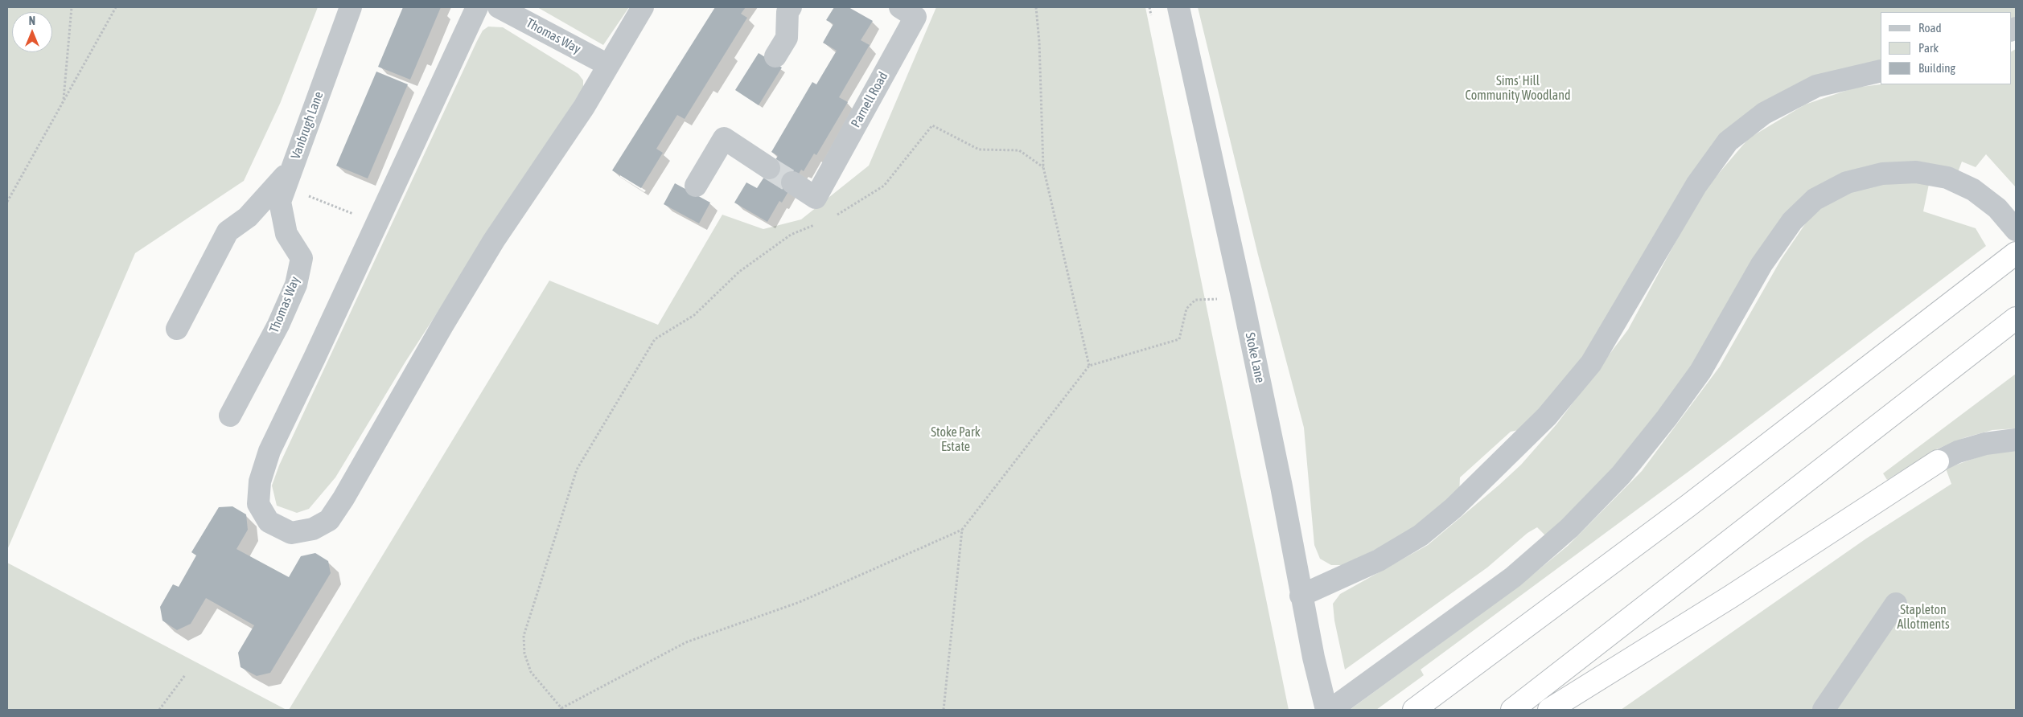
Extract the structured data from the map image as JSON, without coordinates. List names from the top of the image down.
{
  "streets": {
    "street": [
      "Thomas Way",
      "Parnell Road",
      "Vanbrugh Lane",
      "Stoke Lane"
    ]
  },
  "crossings": [
    ["Thomas Way", "Vanbrugh Lane"]
  ],
  "parks": ["Sims' Hill Community Woodland", "Stoke Park Estate", "Stapleton Allotments"],
  "legend": ["Road", "Park", "Building"],
  "north": "top"
}
